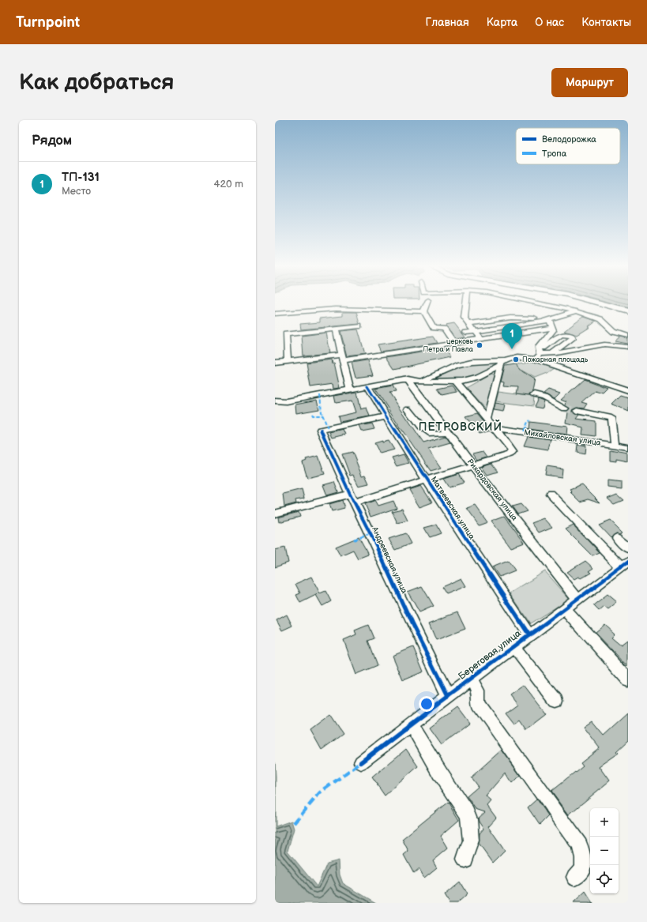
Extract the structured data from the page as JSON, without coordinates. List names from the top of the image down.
{
  "streets": {
    "street": [
      "Михайловская улица",
      "Рихардовская улица",
      "Матвеевская улица",
      "Андреевская улица",
      "Береговая улица"
    ]
  },
  "crossings": [
    ["Рихардовская улица", "Береговая улица"],
    ["Матвеевская улица", "Андреевская улица"],
    ["Матвеевская улица", "Береговая улица"],
    ["Андреевская улица", "Береговая улица"]
  ],
  "districts": ["ПЕТРОВСКИЙ"],
  "places": ["церковь Петра и Павла", "Пожарная площадь"],
  "legend": ["Велодорожка", "Тропа"],
  "page": {
    "header": "Turnpoint",
    "nav": [
      "Главная",
      "Карта",
      "О нас",
      "Контакты"
    ],
    "buttons": "Маршрут",
    "title": "Как добраться",
    "heading": "Рядом",
    "list": [
      {
        "mark": "1",
        "name": "ТП-131",
        "note": "Место",
        "value": "420 m"
      }
    ],
    "pins": "1",
    "map_buttons": ["+", "−"]
  }
}
